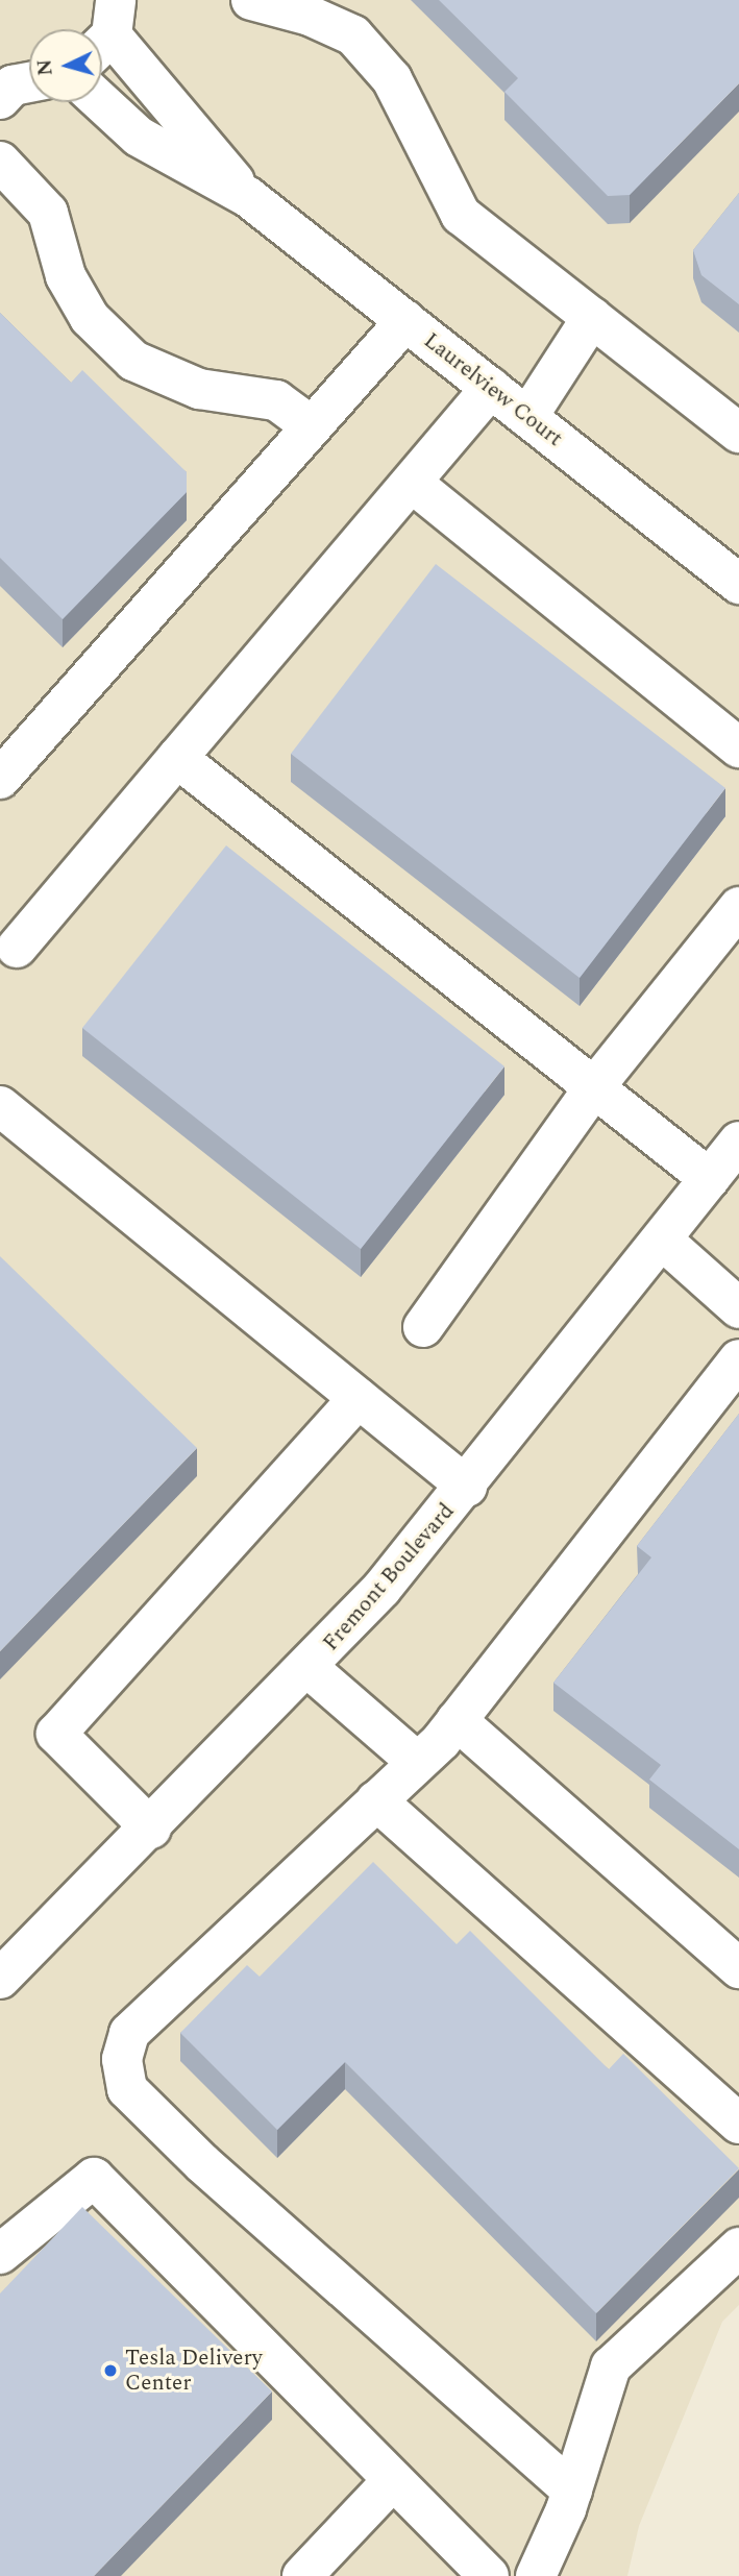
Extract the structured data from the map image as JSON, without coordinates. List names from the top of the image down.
{
  "streets": {
    "main road": ["Laurelview Court", "Fremont Boulevard"]
  },
  "places": ["Tesla Delivery Center"],
  "north": "left"
}
